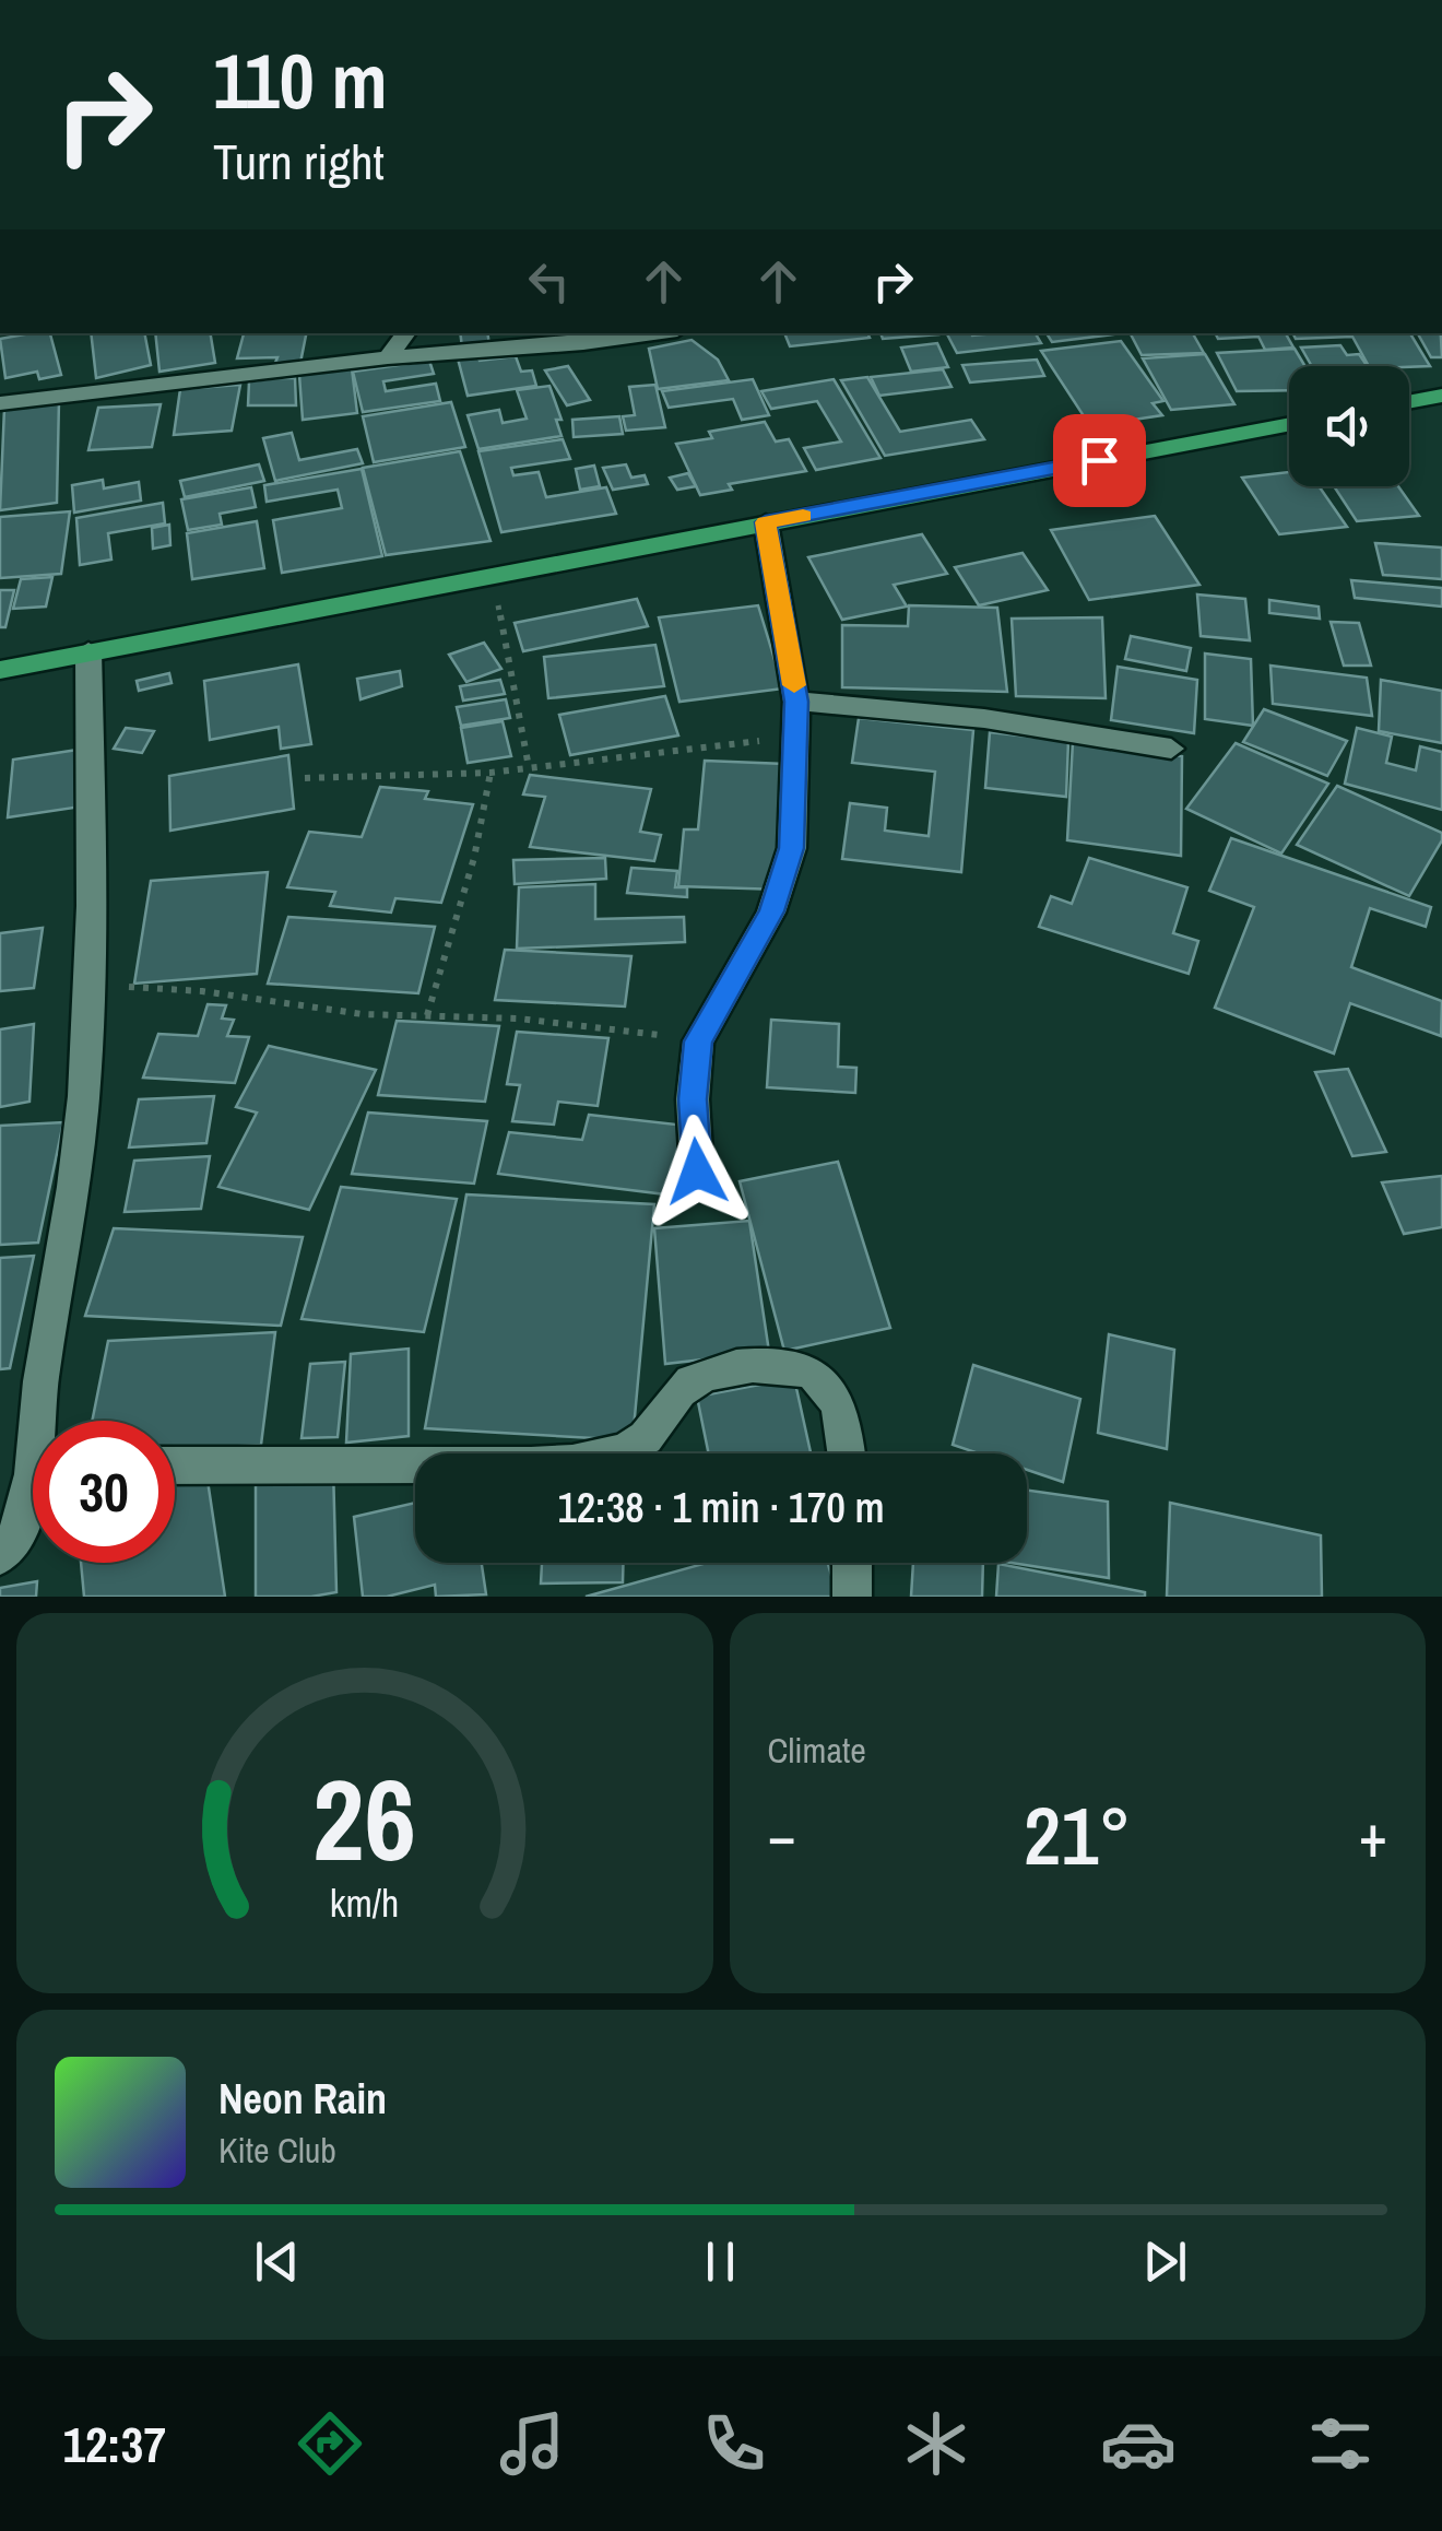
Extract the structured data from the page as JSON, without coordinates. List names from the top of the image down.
{
  "page": {
    "turn": ["110 m", "Turn right"],
    "limit": "30",
    "trip": "12:38 · 1 min · 170 m",
    "tile": "Climate",
    "heat": ["−", "21°", "+"],
    "song": ["Neon Rain", "Kite Club"],
    "tabs": "12:37",
    "gauge": ["26", "km/h"]
  }
}
